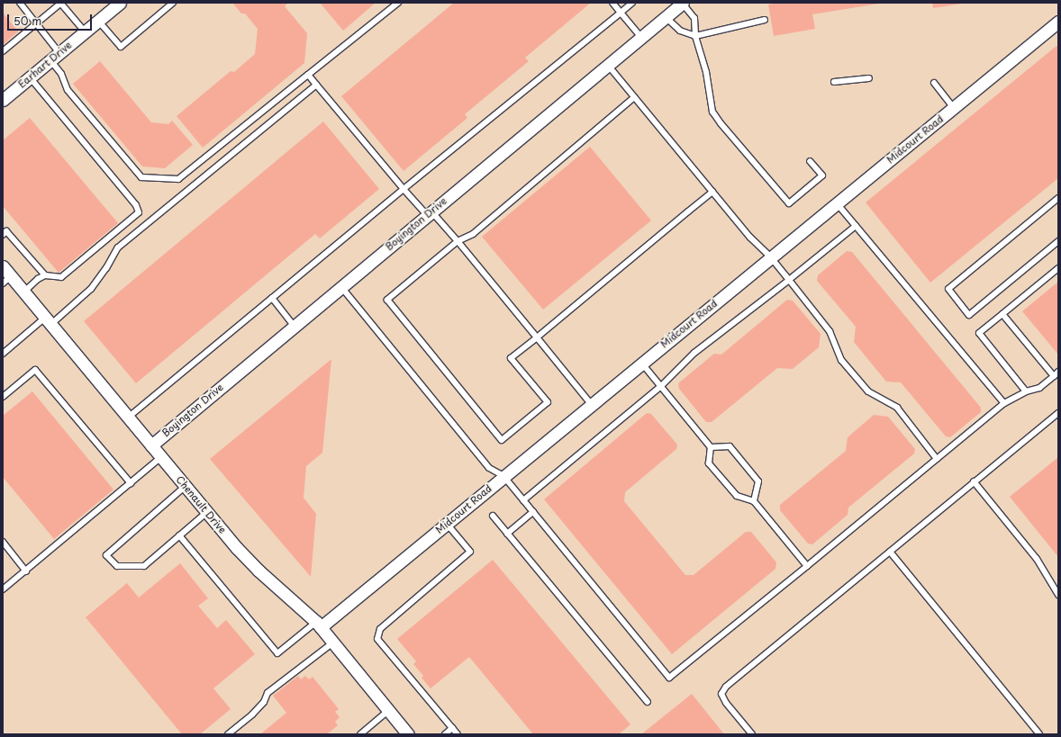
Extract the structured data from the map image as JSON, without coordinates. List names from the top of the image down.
{
  "streets": {
    "street": [
      "Earhart Drive",
      "Midcourt Road",
      "Boyington Drive",
      "Chenault Drive"
    ]
  },
  "crossings": [
    ["Midcourt Road", "Chenault Drive"],
    ["Boyington Drive", "Chenault Drive"]
  ],
  "scale_bar": "50 m"
}
